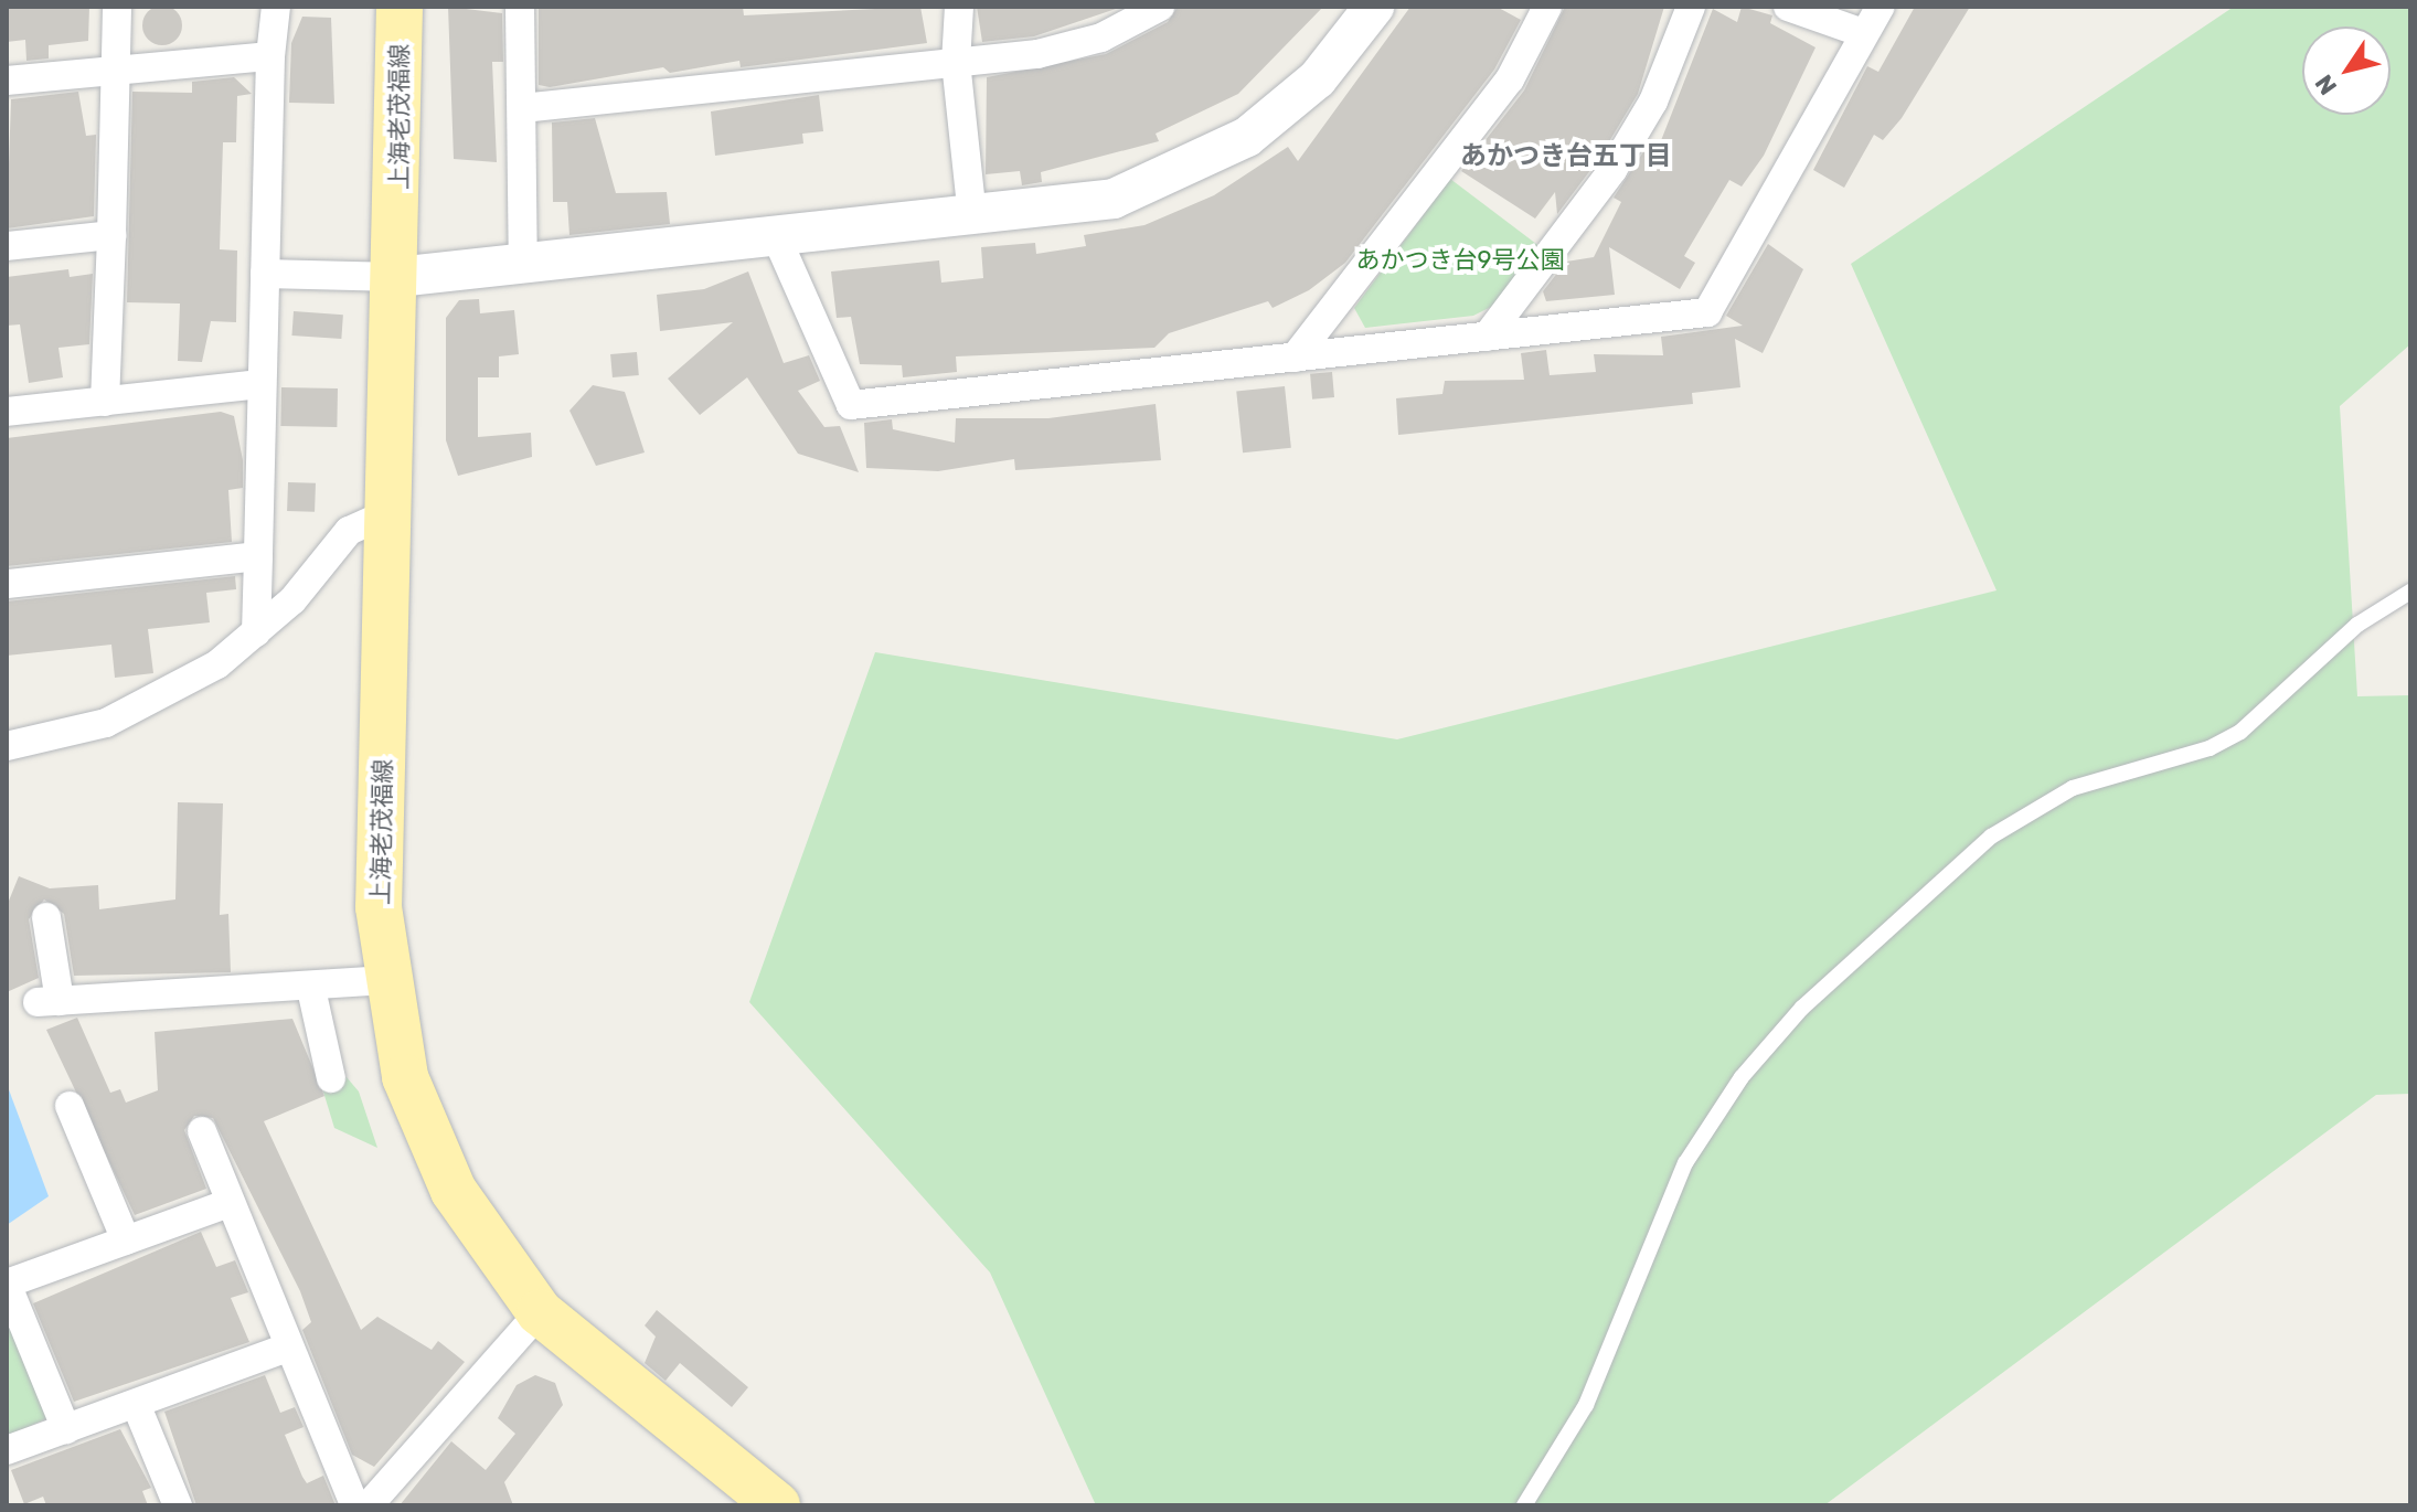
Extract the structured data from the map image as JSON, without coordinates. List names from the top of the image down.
{
  "streets": {
    "main road": ["上海老茂福線"]
  },
  "districts": ["あかつき台五丁目"],
  "parks": ["あかつき台9号公園"],
  "north": "bottom left"
}
